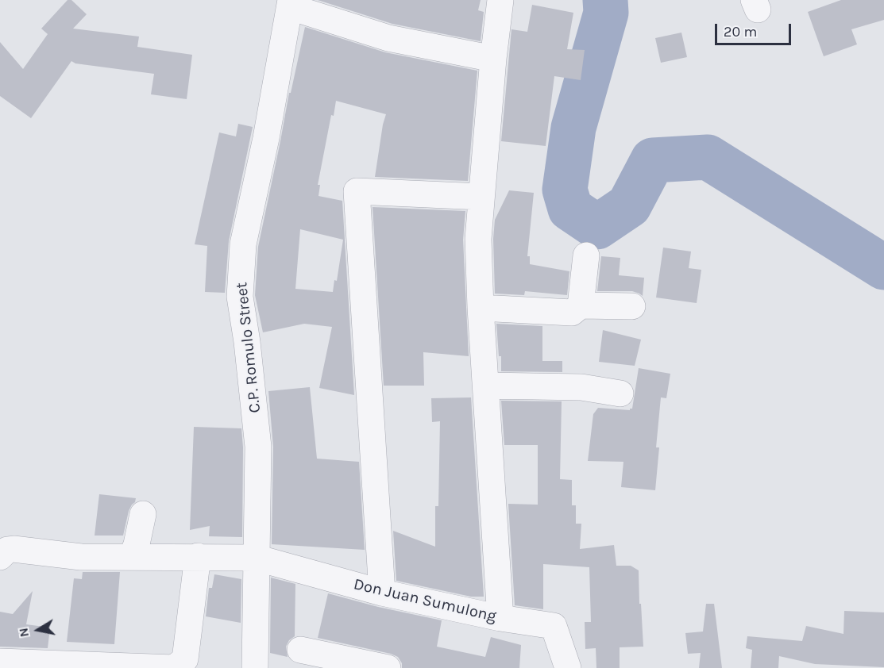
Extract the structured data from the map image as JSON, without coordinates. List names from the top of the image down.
{
  "streets": {
    "street": ["C.P. Romulo Street", "Don Juan Sumulong"]
  },
  "crossings": [
    ["C.P. Romulo Street", "Don Juan Sumulong"]
  ],
  "scale_bar": "20 m",
  "north": "left"
}
